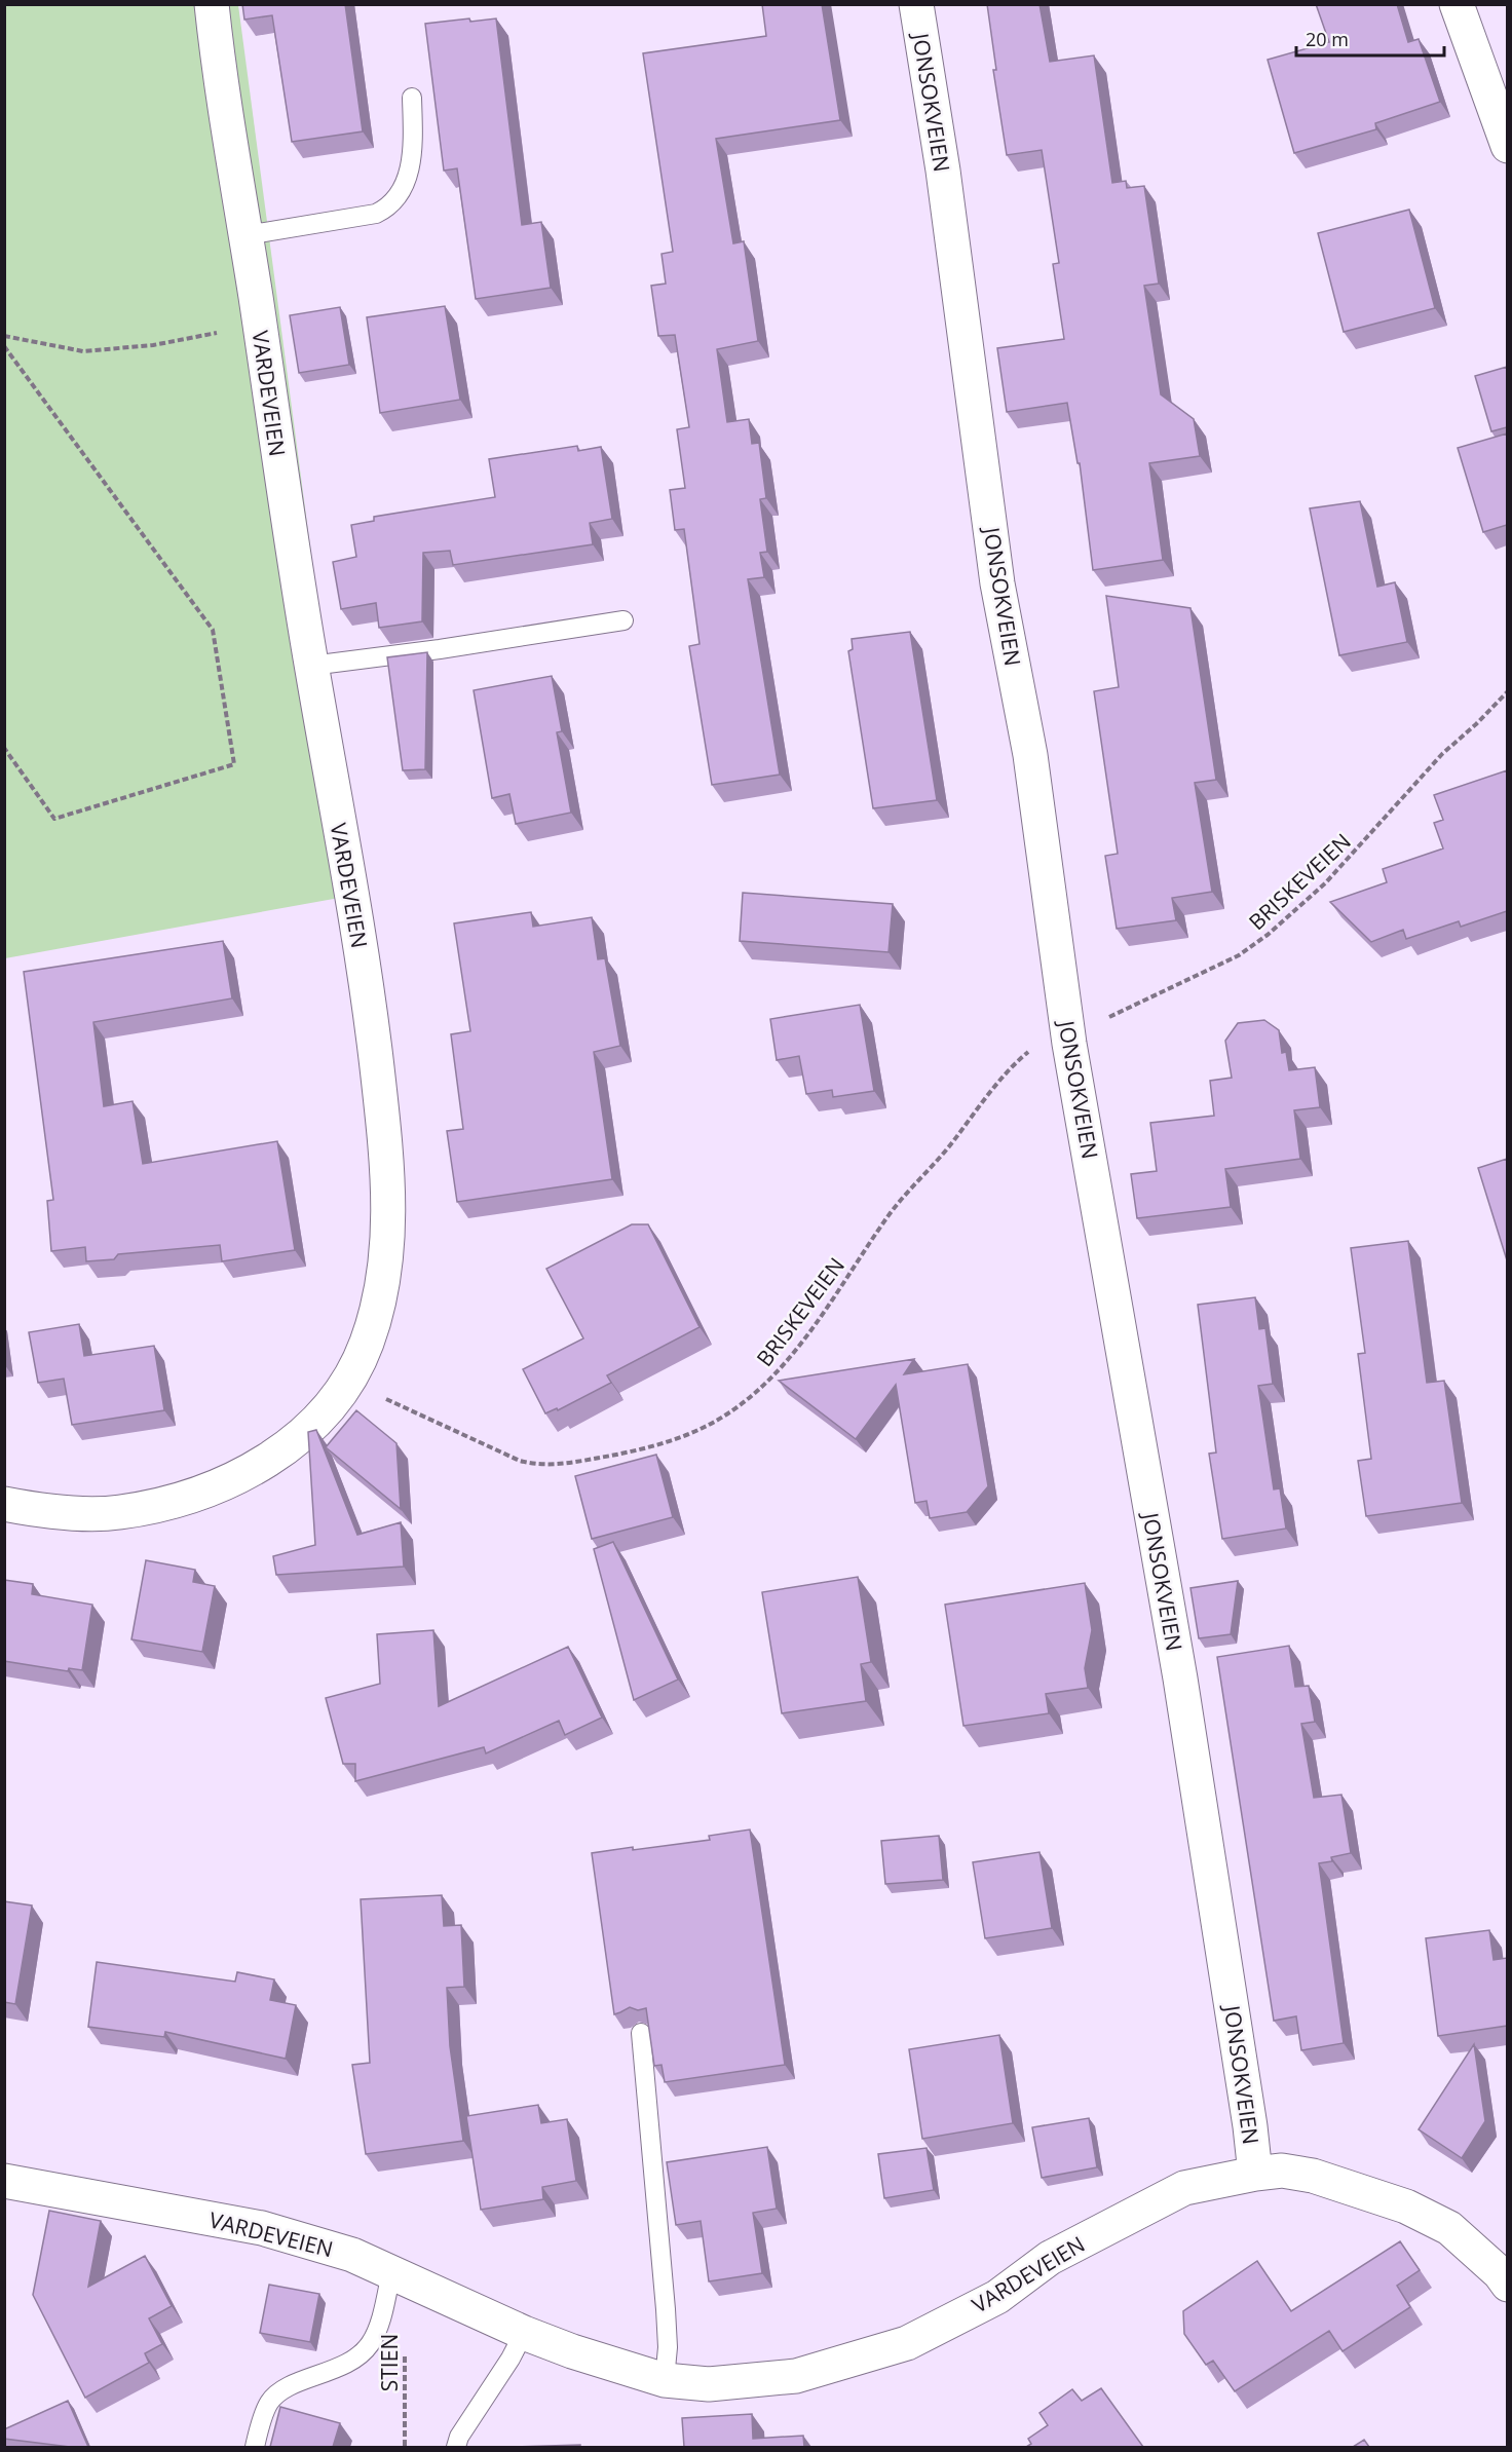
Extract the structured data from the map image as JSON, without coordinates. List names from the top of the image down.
{
  "streets": {
    "street": ["JONSOKVEIEN", "VARDEVEIEN"],
    "path": ["BRISKEVEIEN", "STIEN"]
  },
  "crossings": [
    ["JONSOKVEIEN", "VARDEVEIEN"],
    ["JONSOKVEIEN", "BRISKEVEIEN"],
    ["VARDEVEIEN", "BRISKEVEIEN"]
  ],
  "scale_bar": "20 m"
}
